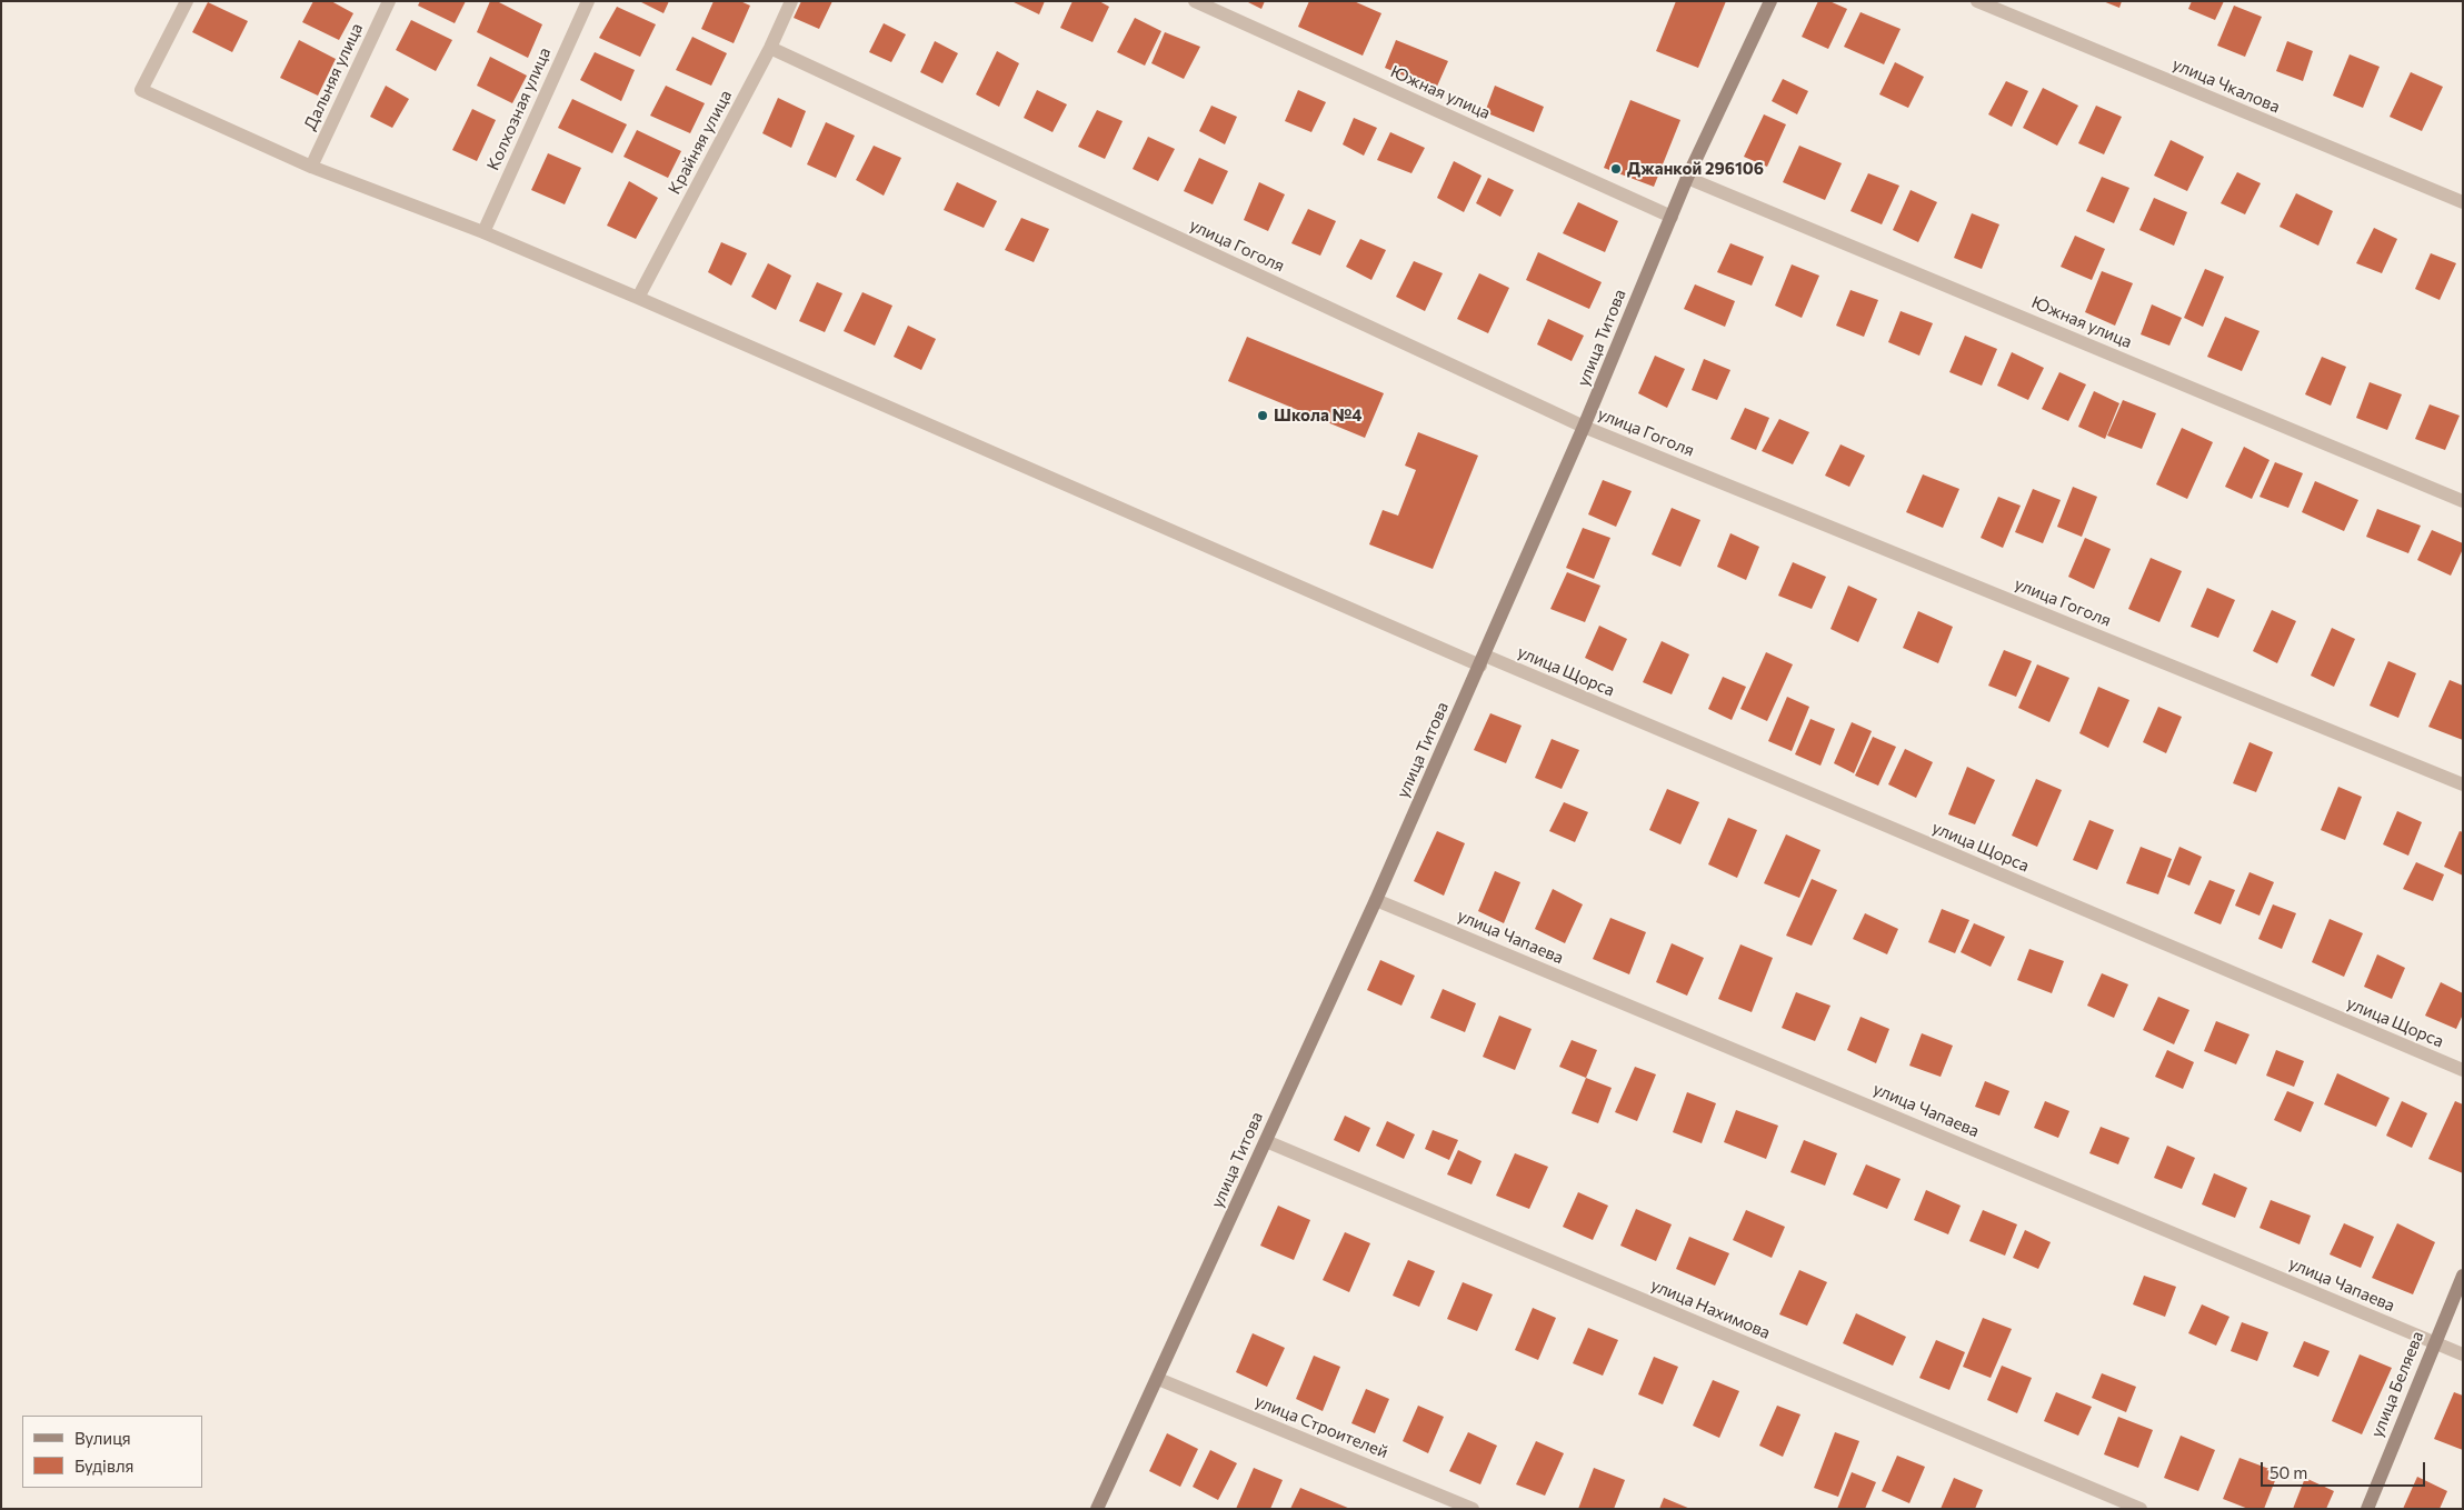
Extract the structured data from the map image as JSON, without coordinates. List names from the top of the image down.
{
  "streets": {
    "main road": ["улица Титова", "улица Беляева"],
    "street": [
      "Дальняя улица",
      "улица Чкалова",
      "Южная улица",
      "Колхозная улица",
      "Крайняя улица",
      "улица Гоголя",
      "улица Щорса",
      "улица Чапаева",
      "улица Нахимова",
      "улица Строителей"
    ]
  },
  "crossings": [
    ["Дальняя улица", "улица Щорса"],
    ["Южная улица", "улица Титова"],
    ["Колхозная улица", "улица Щорса"],
    ["Крайняя улица", "улица Гоголя"],
    ["Крайняя улица", "улица Щорса"],
    ["улица Гоголя", "улица Титова"],
    ["улица Титова", "улица Щорса"],
    ["улица Титова", "улица Чапаева"],
    ["улица Титова", "улица Нахимова"],
    ["улица Титова", "улица Строителей"],
    ["улица Чапаева", "улица Беляева"]
  ],
  "places": ["Джанкой 296106", "Школа №4"],
  "legend": ["Вулиця", "Будівля"],
  "scale_bar": "50 m"
}
